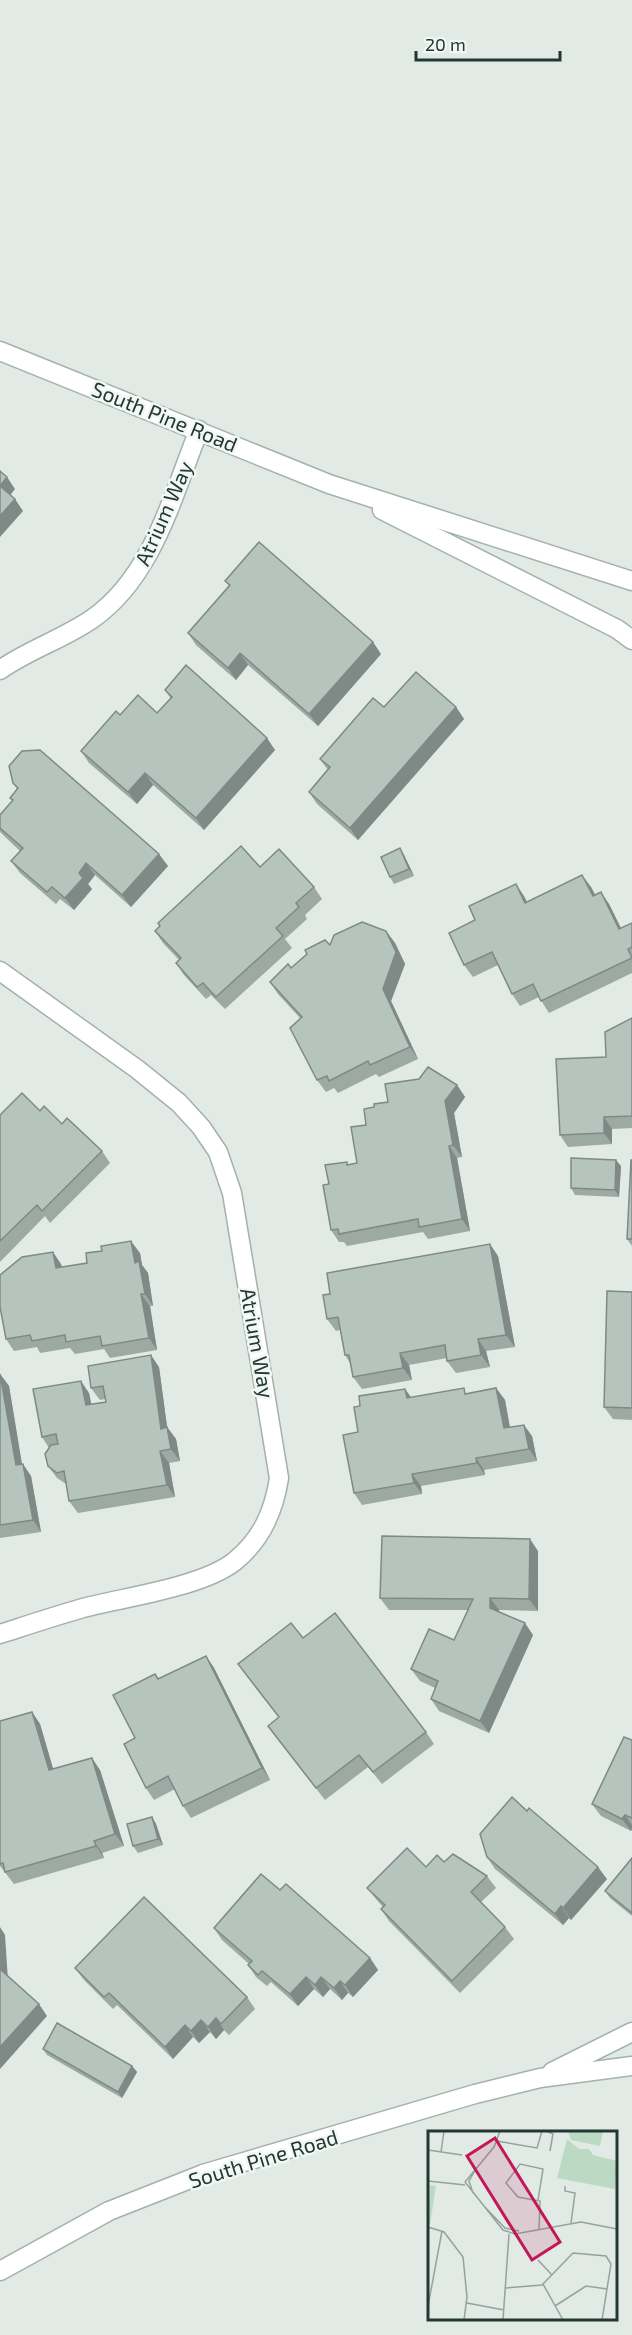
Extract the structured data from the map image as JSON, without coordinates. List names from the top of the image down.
{
  "streets": {
    "street": ["South Pine Road", "Atrium Way"]
  },
  "crossings": [
    ["South Pine Road", "Atrium Way"]
  ],
  "scale_bar": "20 m"
}
